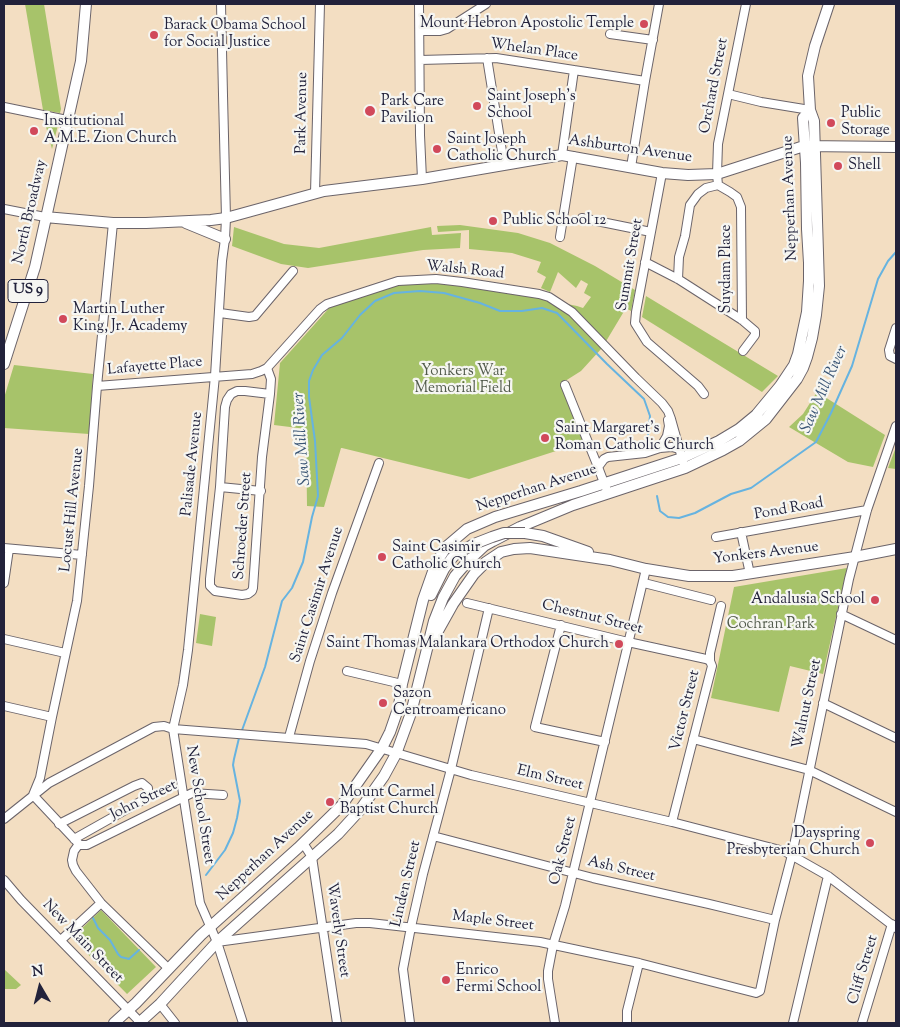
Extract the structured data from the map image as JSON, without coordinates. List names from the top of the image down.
{
  "streets": {
    "main road": [
      "Ashburton Avenue",
      "Nepperhan Avenue",
      "North Broadway",
      "US 9",
      "Yonkers Avenue"
    ],
    "street": [
      "Whelan Place",
      "Orchard Street",
      "Park Avenue",
      "Summit Street",
      "Suydam Place",
      "Walsh Road",
      "Lafayette Place",
      "Palisade Avenue",
      "Locust Hill Avenue",
      "Pond Road",
      "Schroeder Street",
      "Saint Casimir Avenue",
      "Chestnut Street",
      "Walnut Street",
      "Victor Street",
      "Elm Street",
      "John Street",
      "New School Street",
      "Oak Street",
      "Ash Street",
      "Linden Street",
      "Maple Street",
      "Waverly Street",
      "New Main Street",
      "Cliff Street"
    ]
  },
  "crossings": [
    ["Orchard Street", "Ashburton Avenue"],
    ["Orchard Street", "Suydam Place"],
    ["Park Avenue", "Ashburton Avenue"],
    ["Ashburton Avenue", "Nepperhan Avenue"],
    ["Ashburton Avenue", "North Broadway"],
    ["Ashburton Avenue", "Summit Street"],
    ["Ashburton Avenue", "Palisade Avenue"],
    ["Ashburton Avenue", "Locust Hill Avenue"],
    ["Nepperhan Avenue", "Walsh Road"],
    ["Nepperhan Avenue", "Yonkers Avenue"],
    ["Nepperhan Avenue", "Elm Street"],
    ["Nepperhan Avenue", "New School Street"],
    ["Nepperhan Avenue", "Maple Street"],
    ["Nepperhan Avenue", "Waverly Street"],
    ["Nepperhan Avenue", "New Main Street"],
    ["Summit Street", "Suydam Place"],
    ["Walsh Road", "Schroeder Street"],
    ["Lafayette Place", "Palisade Avenue"],
    ["Lafayette Place", "Locust Hill Avenue"],
    ["Palisade Avenue", "Elm Street"],
    ["Palisade Avenue", "New School Street"],
    ["Pond Road", "Walnut Street"],
    ["Yonkers Avenue", "Walnut Street"],
    ["Yonkers Avenue", "Oak Street"],
    ["Saint Casimir Avenue", "Elm Street"],
    ["Chestnut Street", "Victor Street"],
    ["Chestnut Street", "Oak Street"],
    ["Chestnut Street", "Linden Street"],
    ["Walnut Street", "Elm Street"],
    ["Walnut Street", "Ash Street"],
    ["Walnut Street", "Maple Street"],
    ["Victor Street", "Elm Street"],
    ["Elm Street", "New School Street"],
    ["Elm Street", "Oak Street"],
    ["Elm Street", "Linden Street"],
    ["Elm Street", "Cliff Street"],
    ["John Street", "New School Street"],
    ["New School Street", "Maple Street"],
    ["Oak Street", "Ash Street"],
    ["Oak Street", "Maple Street"],
    ["Ash Street", "Linden Street"],
    ["Linden Street", "Maple Street"],
    ["Maple Street", "Waverly Street"]
  ],
  "water": ["Saw Mill River"],
  "parks": ["Yonkers War Memorial Field", "Cochran Park"],
  "places": [
    "Mount Hebron Apostolic Temple",
    "Barack Obama School for Social Justice",
    "Saint Joseph's School",
    "Park Care Pavilion",
    "Public Storage",
    "Institutional A.M.E. Zion Church",
    "Saint Joseph Catholic Church",
    "Shell",
    "Public School 12",
    "Martin Luther King, Jr. Academy",
    "Saint Margaret's Roman Catholic Church",
    "Saint Casimir Catholic Church",
    "Andalusia School",
    "Saint Thomas Malankara Orthodox Church",
    "Sazon Centroamericano",
    "Mount Carmel Baptist Church",
    "Dayspring Presbyterian Church",
    "Enrico Fermi School"
  ],
  "north": "top"
}
